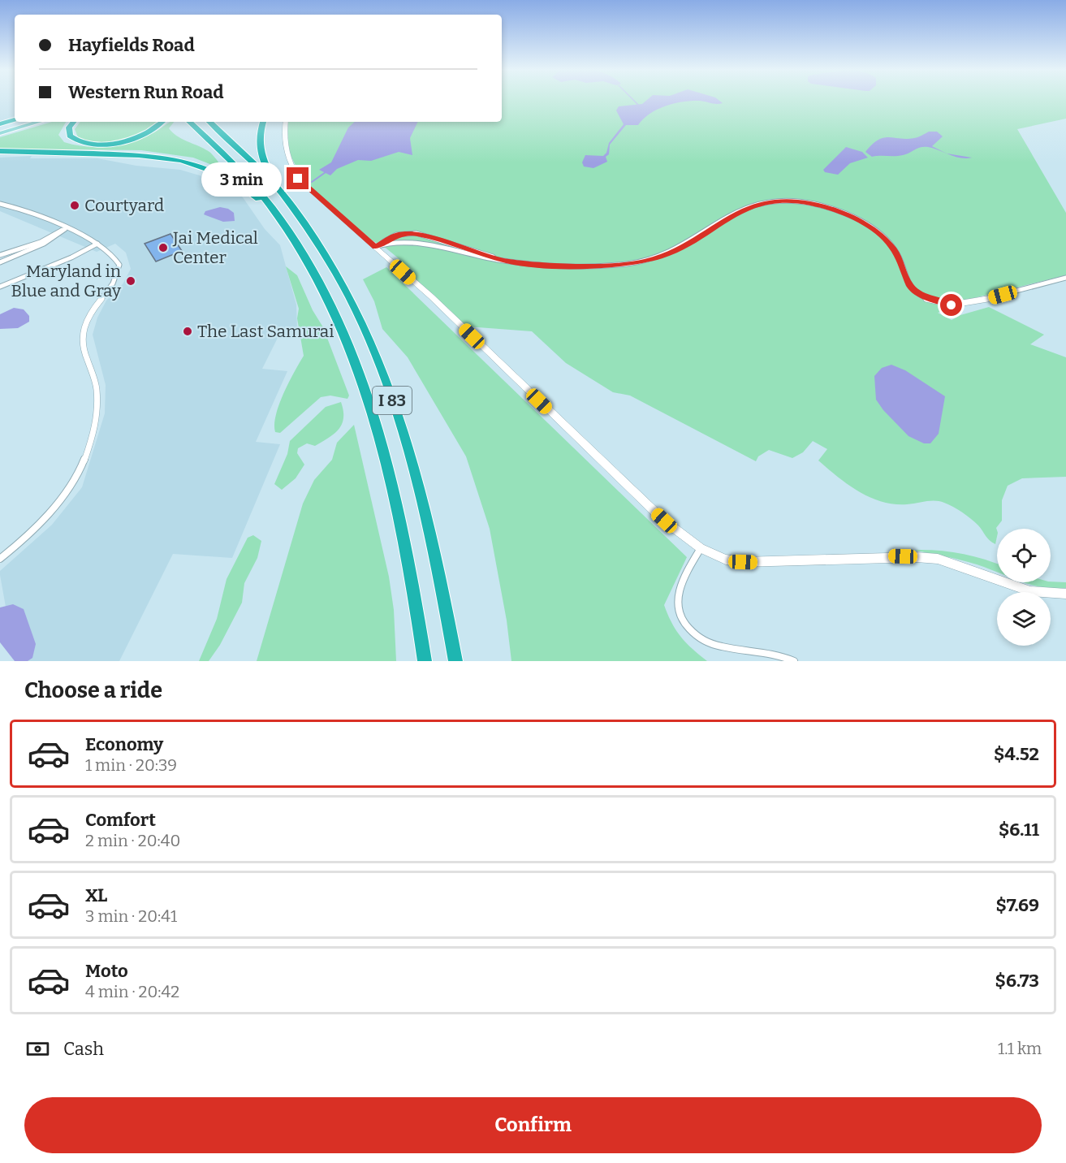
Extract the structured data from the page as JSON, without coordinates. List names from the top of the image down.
{
  "streets": {
    "highway": ["I 83"]
  },
  "places": [
    "Courtyard",
    "Jai Medical Center",
    "Maryland in Blue and Gray",
    "The Last Samurai"
  ],
  "page": {
    "banner": ["Hayfields Road", "Western Run Road"],
    "bubble": "3 min",
    "heading": "Choose a ride",
    "list": [
      {
        "name": "Economy",
        "note": "1 min · 20:39",
        "value": "$4.52"
      },
      {
        "name": "Comfort",
        "note": "2 min · 20:40",
        "value": "$6.11"
      },
      {
        "name": "XL",
        "note": "3 min · 20:41",
        "value": "$7.69"
      },
      {
        "name": "Moto",
        "note": "4 min · 20:42",
        "value": "$6.73"
      }
    ],
    "pay": ["Cash", "1.1 km"],
    "buttons": "Confirm"
  }
}
